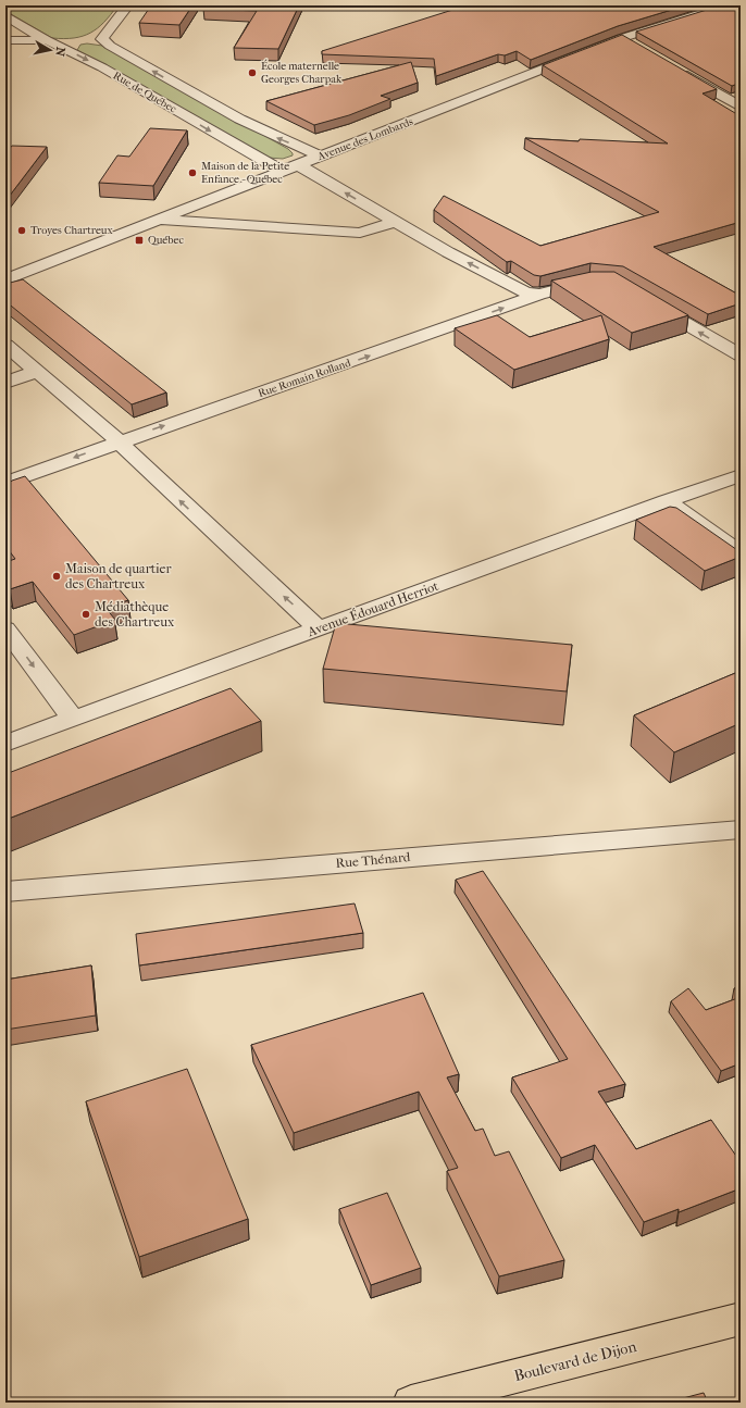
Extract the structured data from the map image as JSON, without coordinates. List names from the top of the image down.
{
  "streets": {
    "main road": ["Boulevard de Dijon"],
    "street": [
      "Rue de Québec",
      "Avenue des Lombards",
      "Rue Romain Rolland",
      "Avenue Édouard Herriot",
      "Rue Thénard"
    ]
  },
  "crossings": [
    ["Rue de Québec", "Avenue des Lombards"]
  ],
  "places": {
    "other": [
      "École maternelle Georges Charpak",
      "Maison de la Petite Enfance - Québec",
      "Troyes Chartreux",
      "Maison de quartier des Chartreux",
      "Médiathèque des Chartreux"
    ],
    "transit": ["Québec"]
  },
  "north": "right"
}
